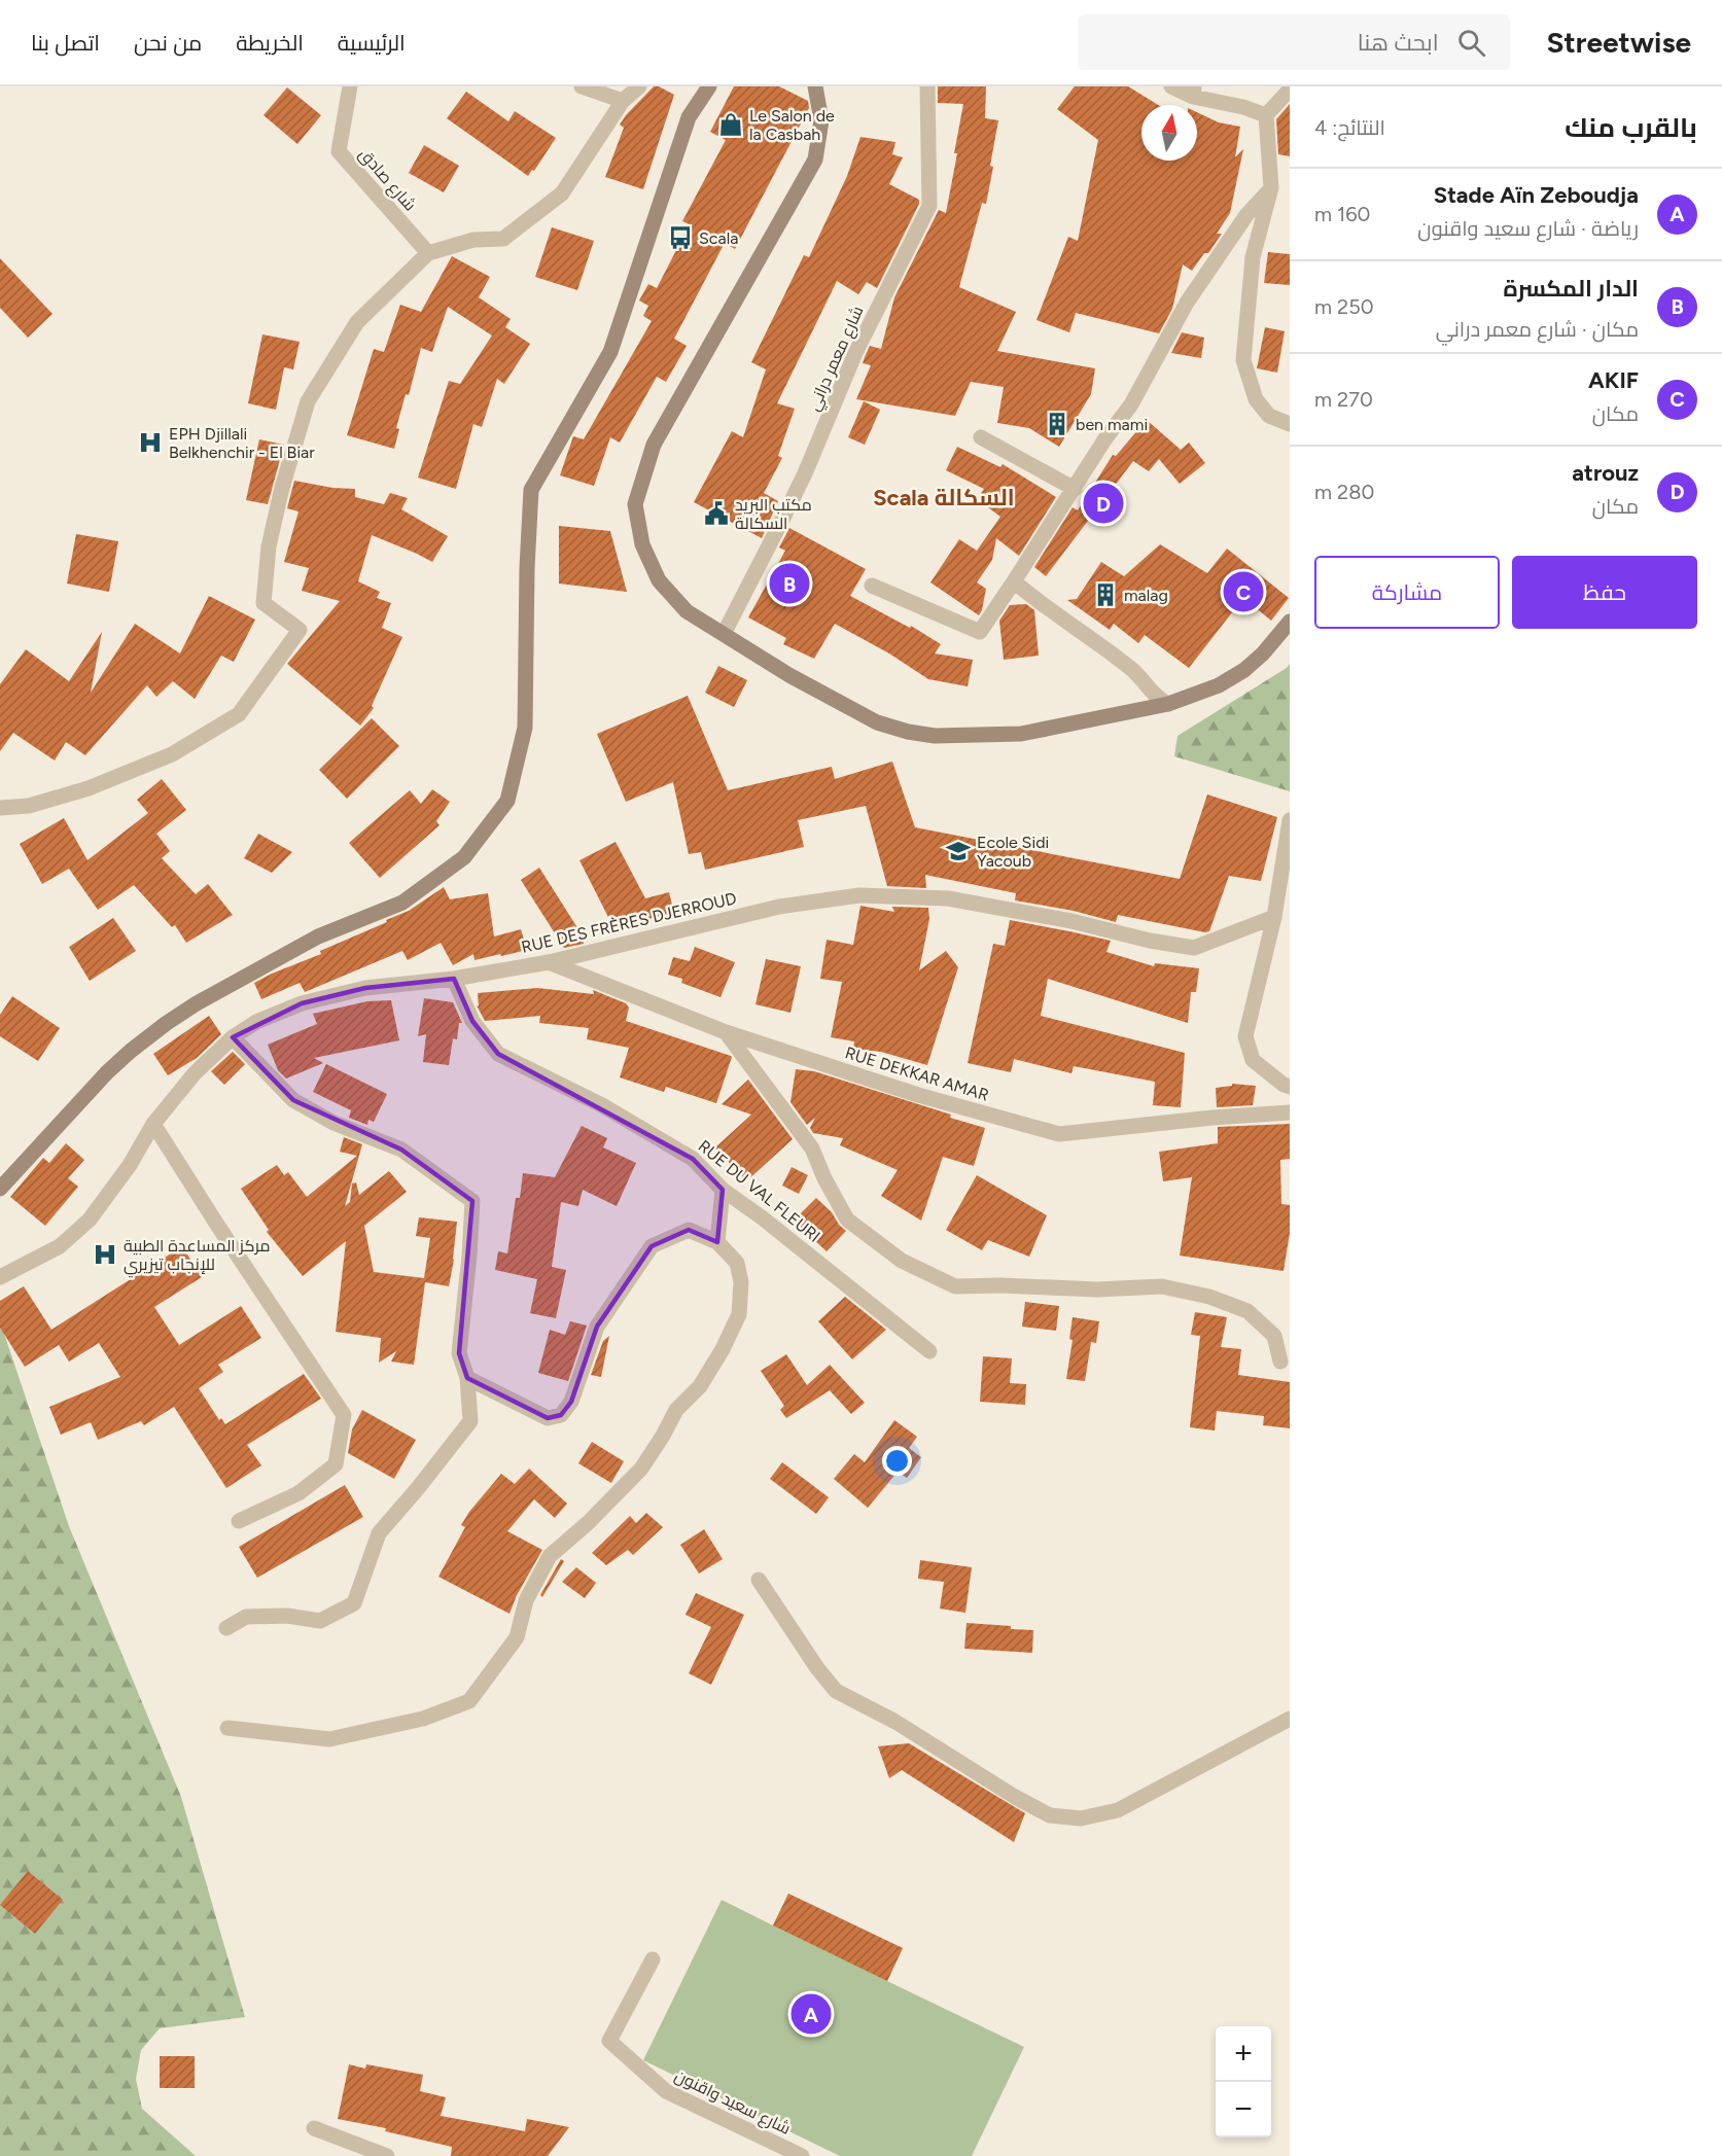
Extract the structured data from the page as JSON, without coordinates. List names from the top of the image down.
{
  "streets": {
    "street": [
      "شارع صادق",
      "شارع معمر دراني",
      "RUE DES FRÈRES DJERROUD",
      "RUE DEKKAR AMAR",
      "RUE DU VAL FLEURI",
      "شارع سعيد واقنون"
    ]
  },
  "crossings": [
    ["RUE DES FRÈRES DJERROUD", "RUE DEKKAR AMAR"],
    ["RUE DES FRÈRES DJERROUD", "RUE DU VAL FLEURI"]
  ],
  "districts": ["Scala السكالة"],
  "places": {
    "shop": ["Le Salon de la Casbah"],
    "bus stop": ["Scala"],
    "building": ["ben mami", "malag"],
    "hospital": ["EPH Djillali Belkhenchir - El Biar", "مركز المساعدة الطبية للإنجاب تيزيري"],
    "public building": ["مكتب البريد السكالة"],
    "school or university": ["Ecole Sidi Yacoub"]
  },
  "north": "top",
  "page": {
    "header": "Streetwise",
    "search": "ابحث هنا",
    "nav": [
      "الرئيسية",
      "الخريطة",
      "من نحن",
      "اتصل بنا"
    ],
    "heading": ["بالقرب منك", "النتائج: 4"],
    "list": [
      {
        "mark": "A",
        "name": "Stade Aïn Zeboudja",
        "note": "رياضة · شارع سعيد واقنون",
        "value": "160 m"
      },
      {
        "mark": "B",
        "name": "الدار المكسرة",
        "note": "مكان · شارع معمر دراني",
        "value": "250 m"
      },
      {
        "mark": "C",
        "name": "AKIF",
        "note": "مكان",
        "value": "270 m"
      },
      {
        "mark": "D",
        "name": "atrouz",
        "note": "مكان",
        "value": "280 m"
      }
    ],
    "pins": [
      "D",
      "B",
      "C",
      "A"
    ],
    "buttons": ["حفظ", "مشاركة"],
    "map_buttons": ["+", "−"]
  }
}
